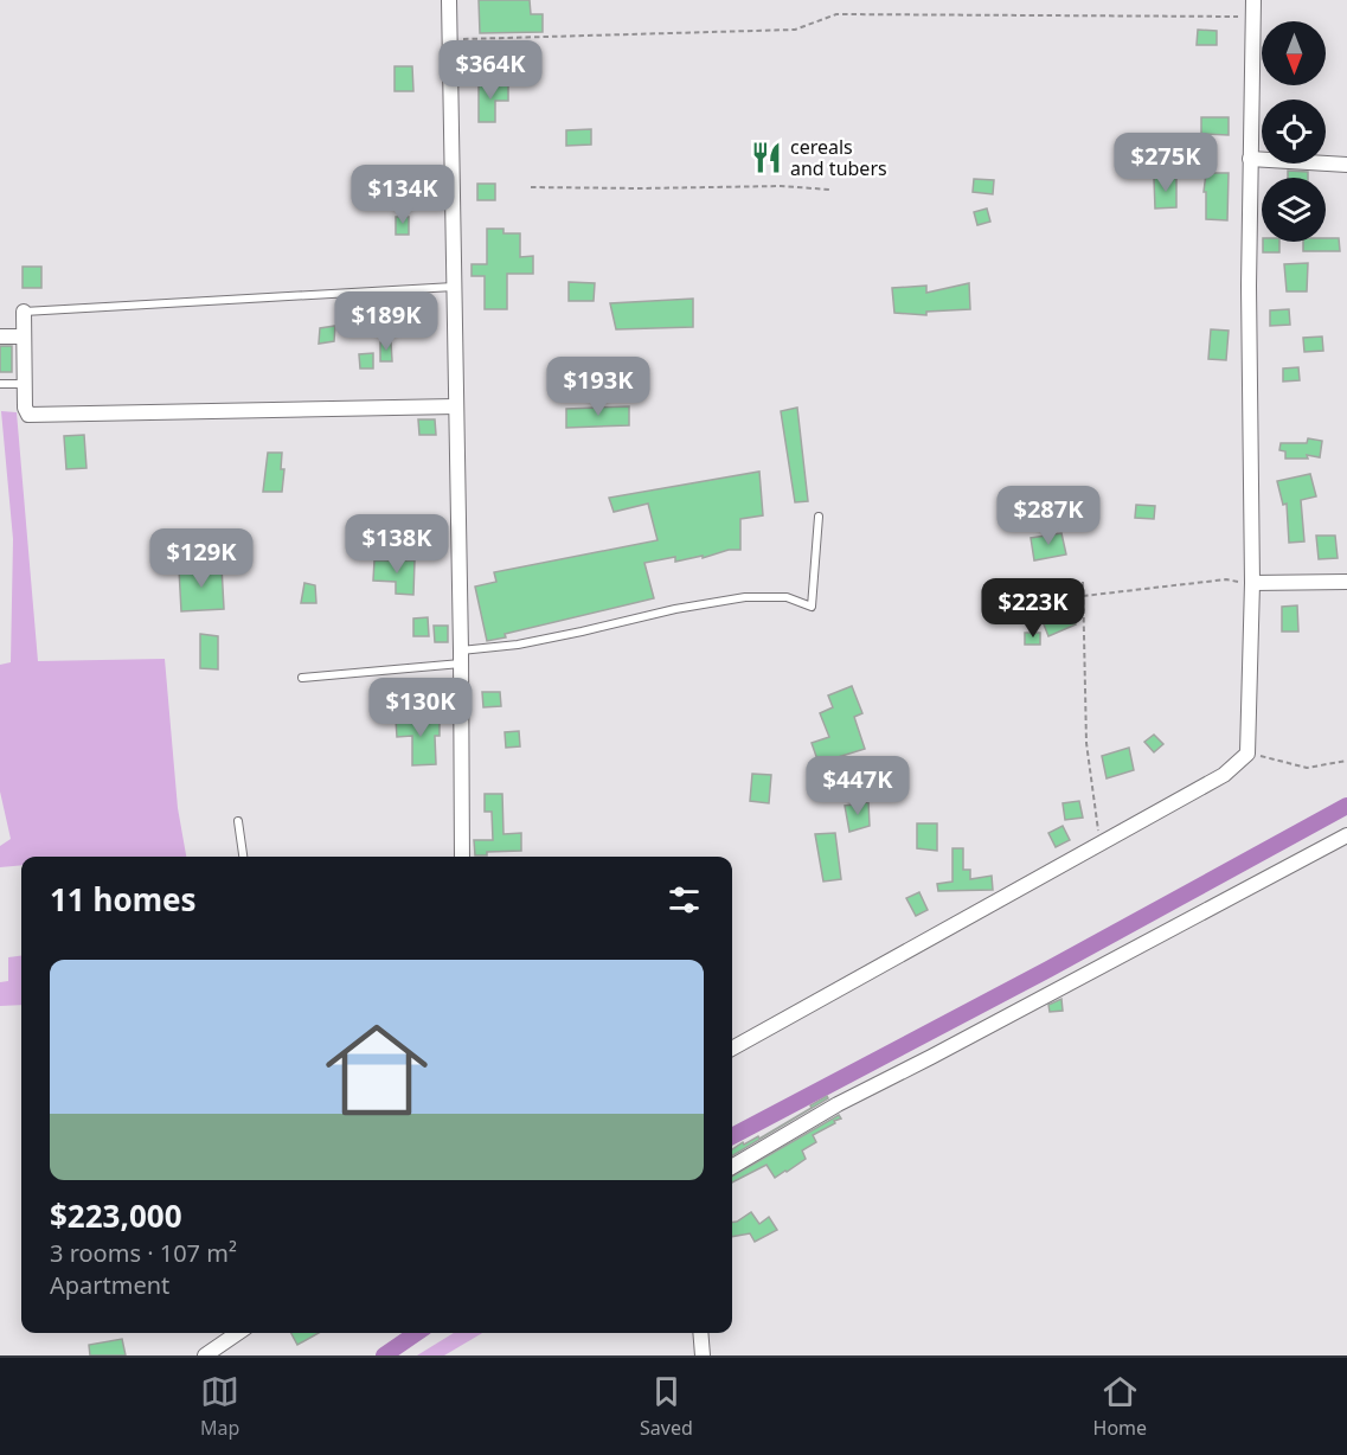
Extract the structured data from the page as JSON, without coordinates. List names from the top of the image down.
{
  "places": {
    "restaurant": ["cereals and tubers"]
  },
  "north": "bottom",
  "page": {
    "price": [
      "$364K",
      "$275K",
      "$134K",
      "$189K",
      "$193K",
      "$287K",
      "$138K",
      "$129K",
      "$223K",
      "$130K",
      "$447K"
    ],
    "heading": "11 homes",
    "list": [
      {
        "name": "$223,000",
        "note": "3 rooms · 107 m² · Apartment"
      }
    ],
    "tabs": ["Map", "Saved", "Home"]
  }
}
